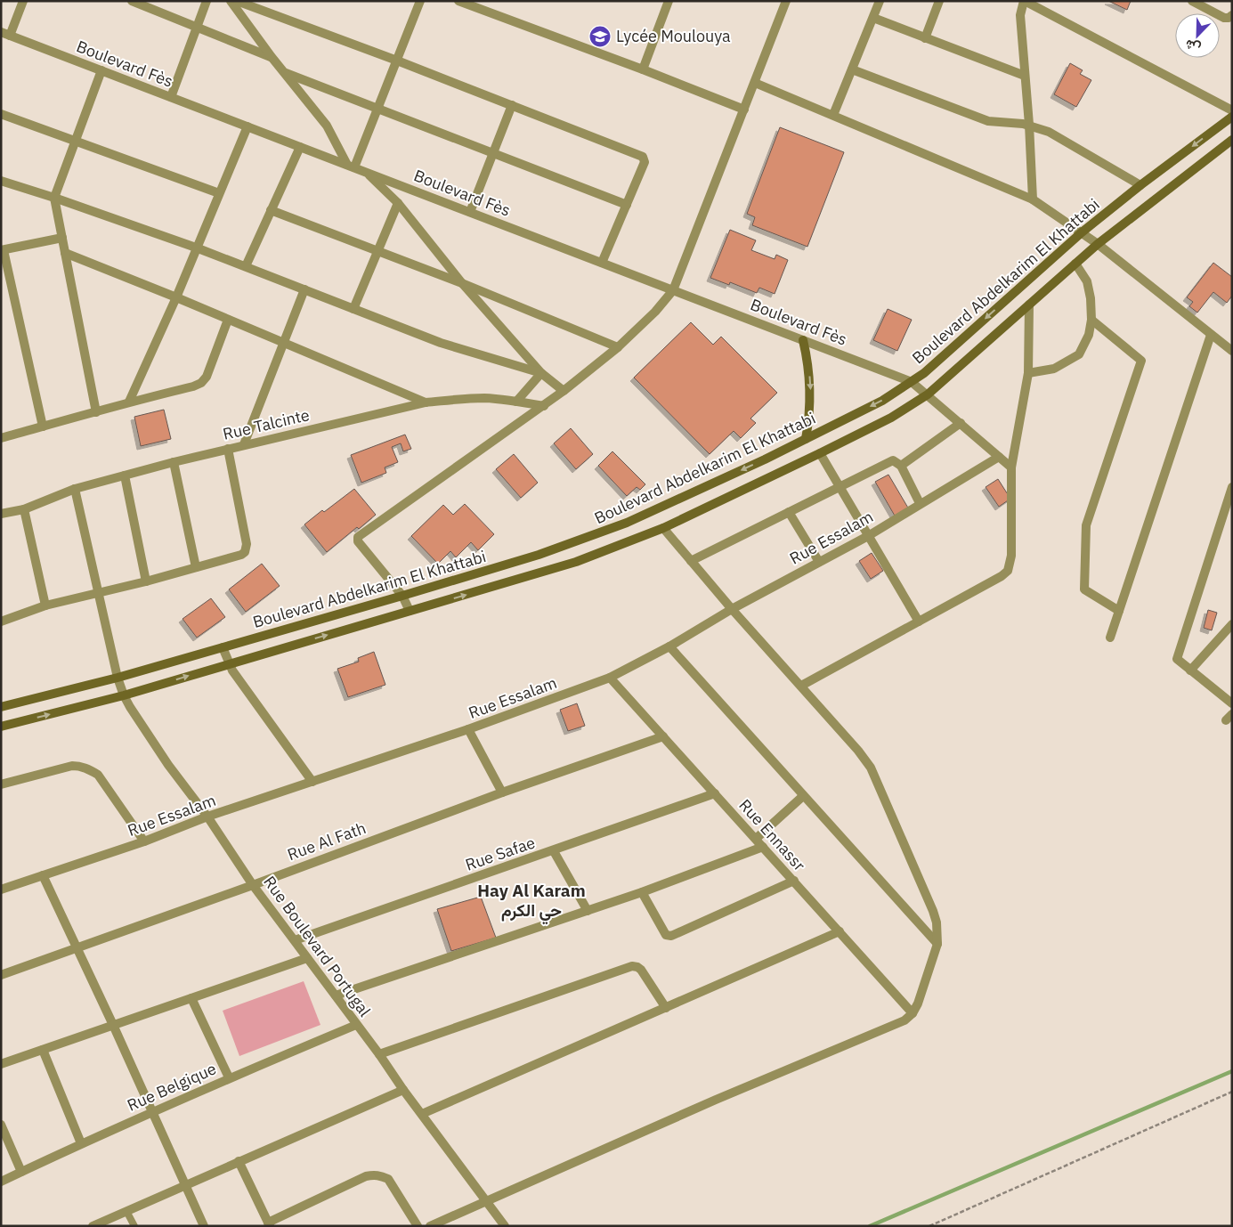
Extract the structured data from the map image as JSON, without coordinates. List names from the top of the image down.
{
  "streets": {
    "street": [
      "Boulevard Fès",
      "Boulevard Abdelkarim El Khattabi",
      "Rue Talcinte",
      "Rue Essalam",
      "Rue Ennassr",
      "Rue Al Fath",
      "Rue Safae",
      "Rue Boulevard Portugal",
      "Rue Belgique"
    ]
  },
  "crossings": [
    ["Boulevard Fès", "Boulevard Abdelkarim El Khattabi"],
    ["Boulevard Fès", "Rue Essalam"],
    ["Boulevard Abdelkarim El Khattabi", "Rue Boulevard Portugal"],
    ["Rue Talcinte", "Rue Boulevard Portugal"],
    ["Rue Essalam", "Rue Ennassr"],
    ["Rue Essalam", "Rue Boulevard Portugal"],
    ["Rue Ennassr", "Rue Al Fath"],
    ["Rue Ennassr", "Rue Safae"],
    ["Rue Al Fath", "Rue Boulevard Portugal"],
    ["Rue Safae", "Rue Boulevard Portugal"],
    ["Rue Boulevard Portugal", "Rue Belgique"]
  ],
  "districts": ["Hay Al Karam حي الكرم"],
  "places": {
    "school or university": ["Lycée Moulouya"]
  },
  "north": "bottom left"
}
